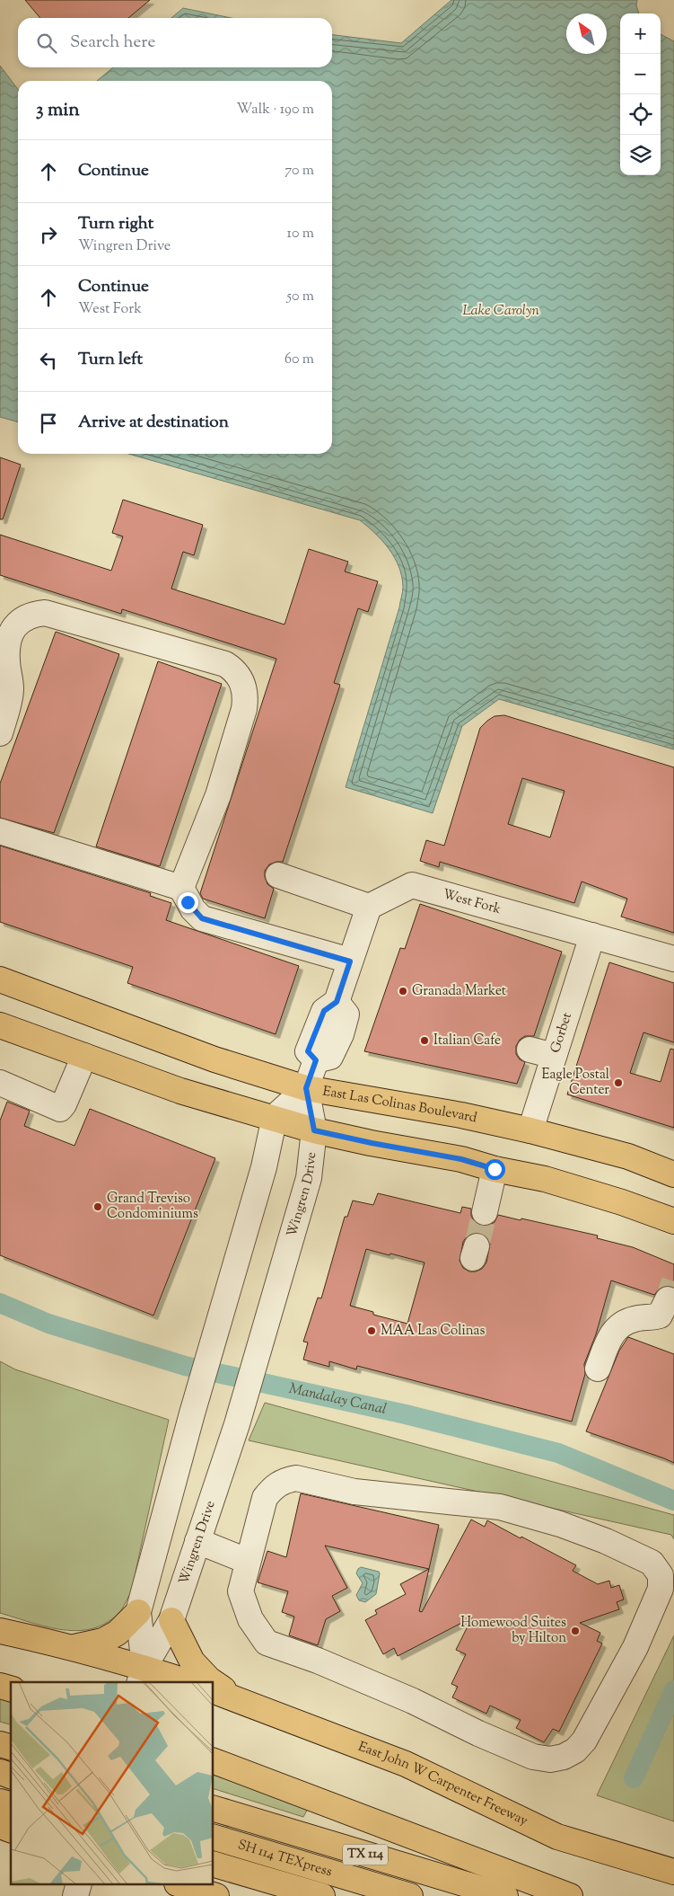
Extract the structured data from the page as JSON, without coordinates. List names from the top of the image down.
{
  "streets": {
    "main road": [
      "East Las Colinas Boulevard",
      "East John W Carpenter Freeway",
      "TX 114",
      "SH 114 TEXpress"
    ],
    "street": ["West Fork", "Gorbet", "Wingren Drive"]
  },
  "crossings": [
    ["West Fork", "Gorbet"],
    ["Gorbet", "East Las Colinas Boulevard"],
    ["East Las Colinas Boulevard", "Wingren Drive"]
  ],
  "water": ["Lake Carolyn", "Mandalay Canal"],
  "places": [
    "Granada Market",
    "Italian Cafe",
    "Eagle Postal Center",
    "Grand Treviso Condominiums",
    "MAA Las Colinas",
    "Homewood Suites by Hilton"
  ],
  "north": "top left",
  "page": {
    "map_buttons": ["+", "−"],
    "search": "Search here",
    "heading": ["3 min", "Walk · 190 m"],
    "list": [
      ["Continue", "70 m"],
      ["Turn right", "Wingren Drive", "10 m"],
      ["Continue", "West Fork", "50 m"],
      ["Turn left", "60 m"],
      "Arrive at destination"
    ]
  }
}
